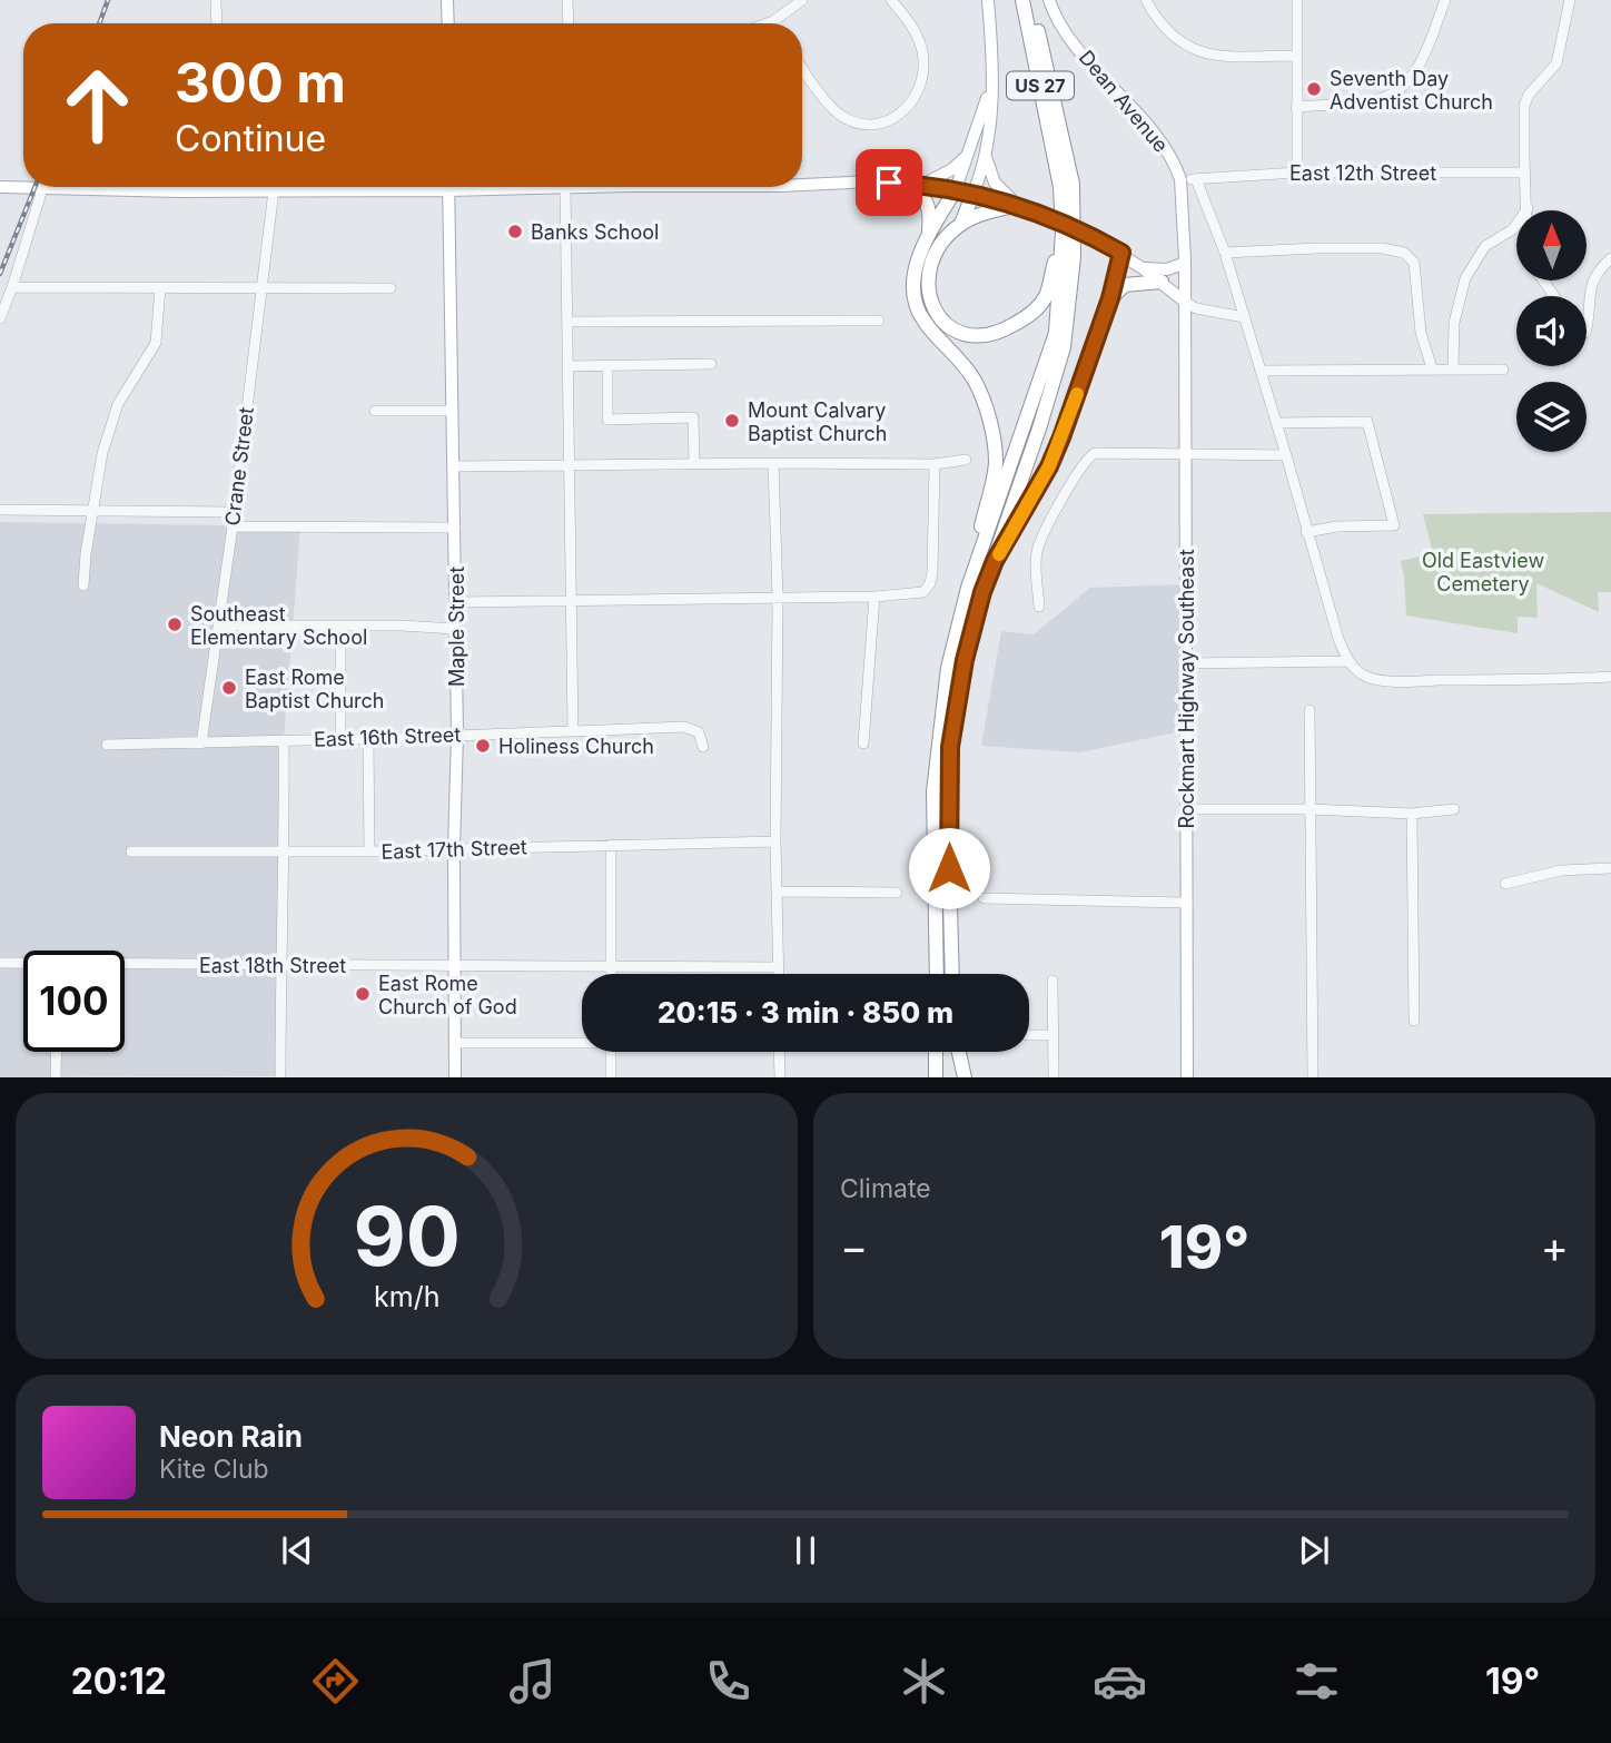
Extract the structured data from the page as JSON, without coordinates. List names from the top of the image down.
{
  "streets": {
    "highway": ["US 27"],
    "main road": ["Dean Avenue", "Maple Street", "Rockmart Highway Southeast"],
    "street": [
      "East 12th Street",
      "Crane Street",
      "East 16th Street",
      "East 17th Street",
      "East 18th Street"
    ]
  },
  "crossings": [
    ["Dean Avenue", "East 12th Street"],
    ["Dean Avenue", "Rockmart Highway Southeast"],
    ["Crane Street", "East 16th Street"],
    ["Maple Street", "East 16th Street"],
    ["Maple Street", "East 17th Street"],
    ["Maple Street", "East 18th Street"]
  ],
  "parks": ["Old Eastview Cemetery"],
  "places": [
    "Seventh Day Adventist Church",
    "Banks School",
    "Mount Calvary Baptist Church",
    "Southeast Elementary School",
    "East Rome Baptist Church",
    "Holiness Church",
    "East Rome Church of God"
  ],
  "north": "top",
  "page": {
    "turn": ["300 m", "Continue"],
    "limit": "100",
    "trip": "20:15 · 3 min · 850 m",
    "tile": "Climate",
    "heat": ["−", "19°", "+"],
    "song": ["Neon Rain", "Kite Club"],
    "tabs": ["20:12", "19°"],
    "gauge": ["90", "km/h"]
  }
}
